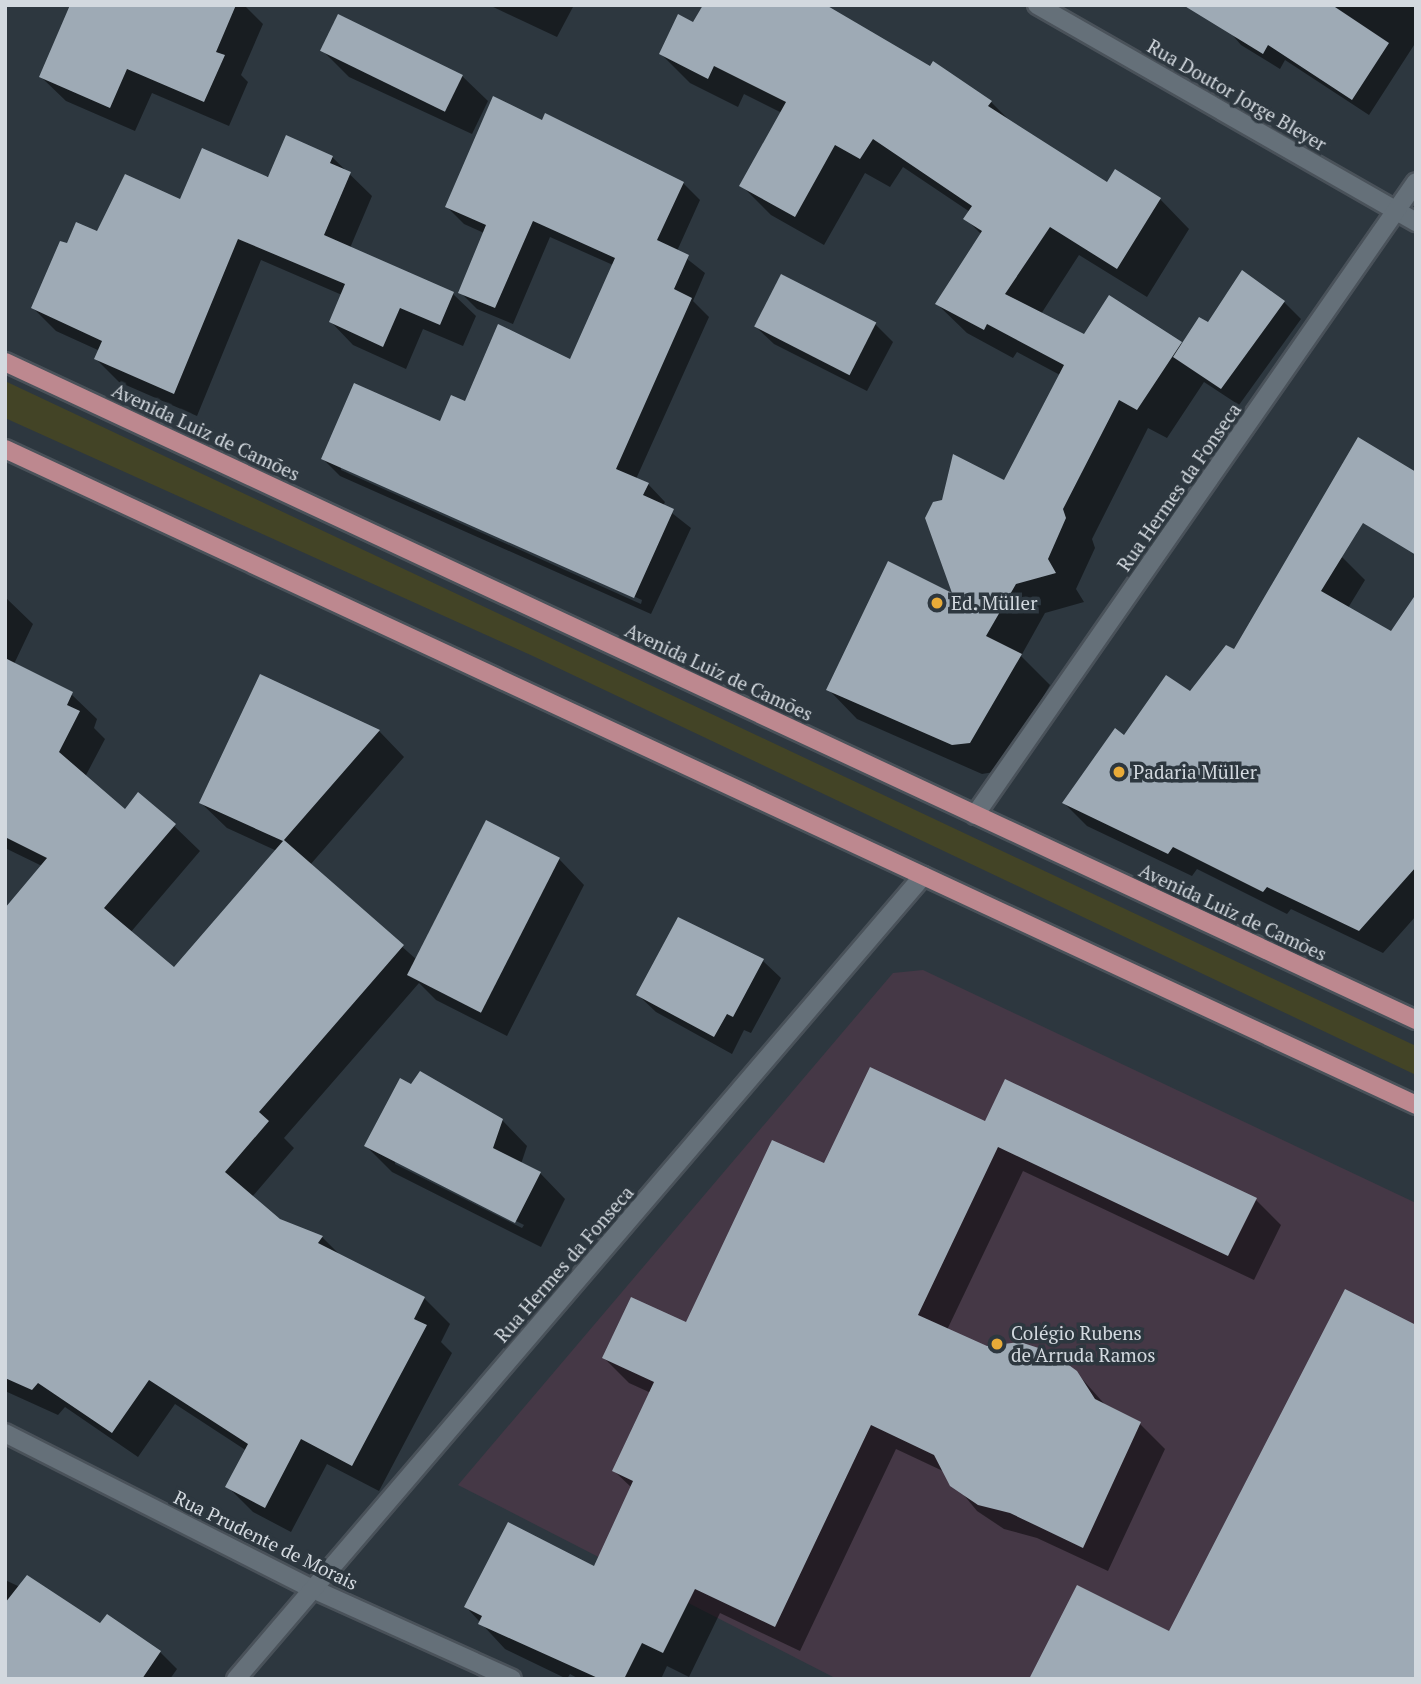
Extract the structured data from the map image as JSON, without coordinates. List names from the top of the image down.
{
  "streets": {
    "main road": ["Avenida Luiz de Camões"],
    "street": ["Rua Doutor Jorge Bleyer", "Rua Hermes da Fonseca", "Rua Prudente de Morais"]
  },
  "crossings": [
    ["Rua Doutor Jorge Bleyer", "Rua Hermes da Fonseca"],
    ["Avenida Luiz de Camões", "Rua Hermes da Fonseca"],
    ["Rua Hermes da Fonseca", "Rua Prudente de Morais"]
  ],
  "places": ["Ed. Müller", "Padaria Müller", "Colégio Rubens de Arruda Ramos"]
}
